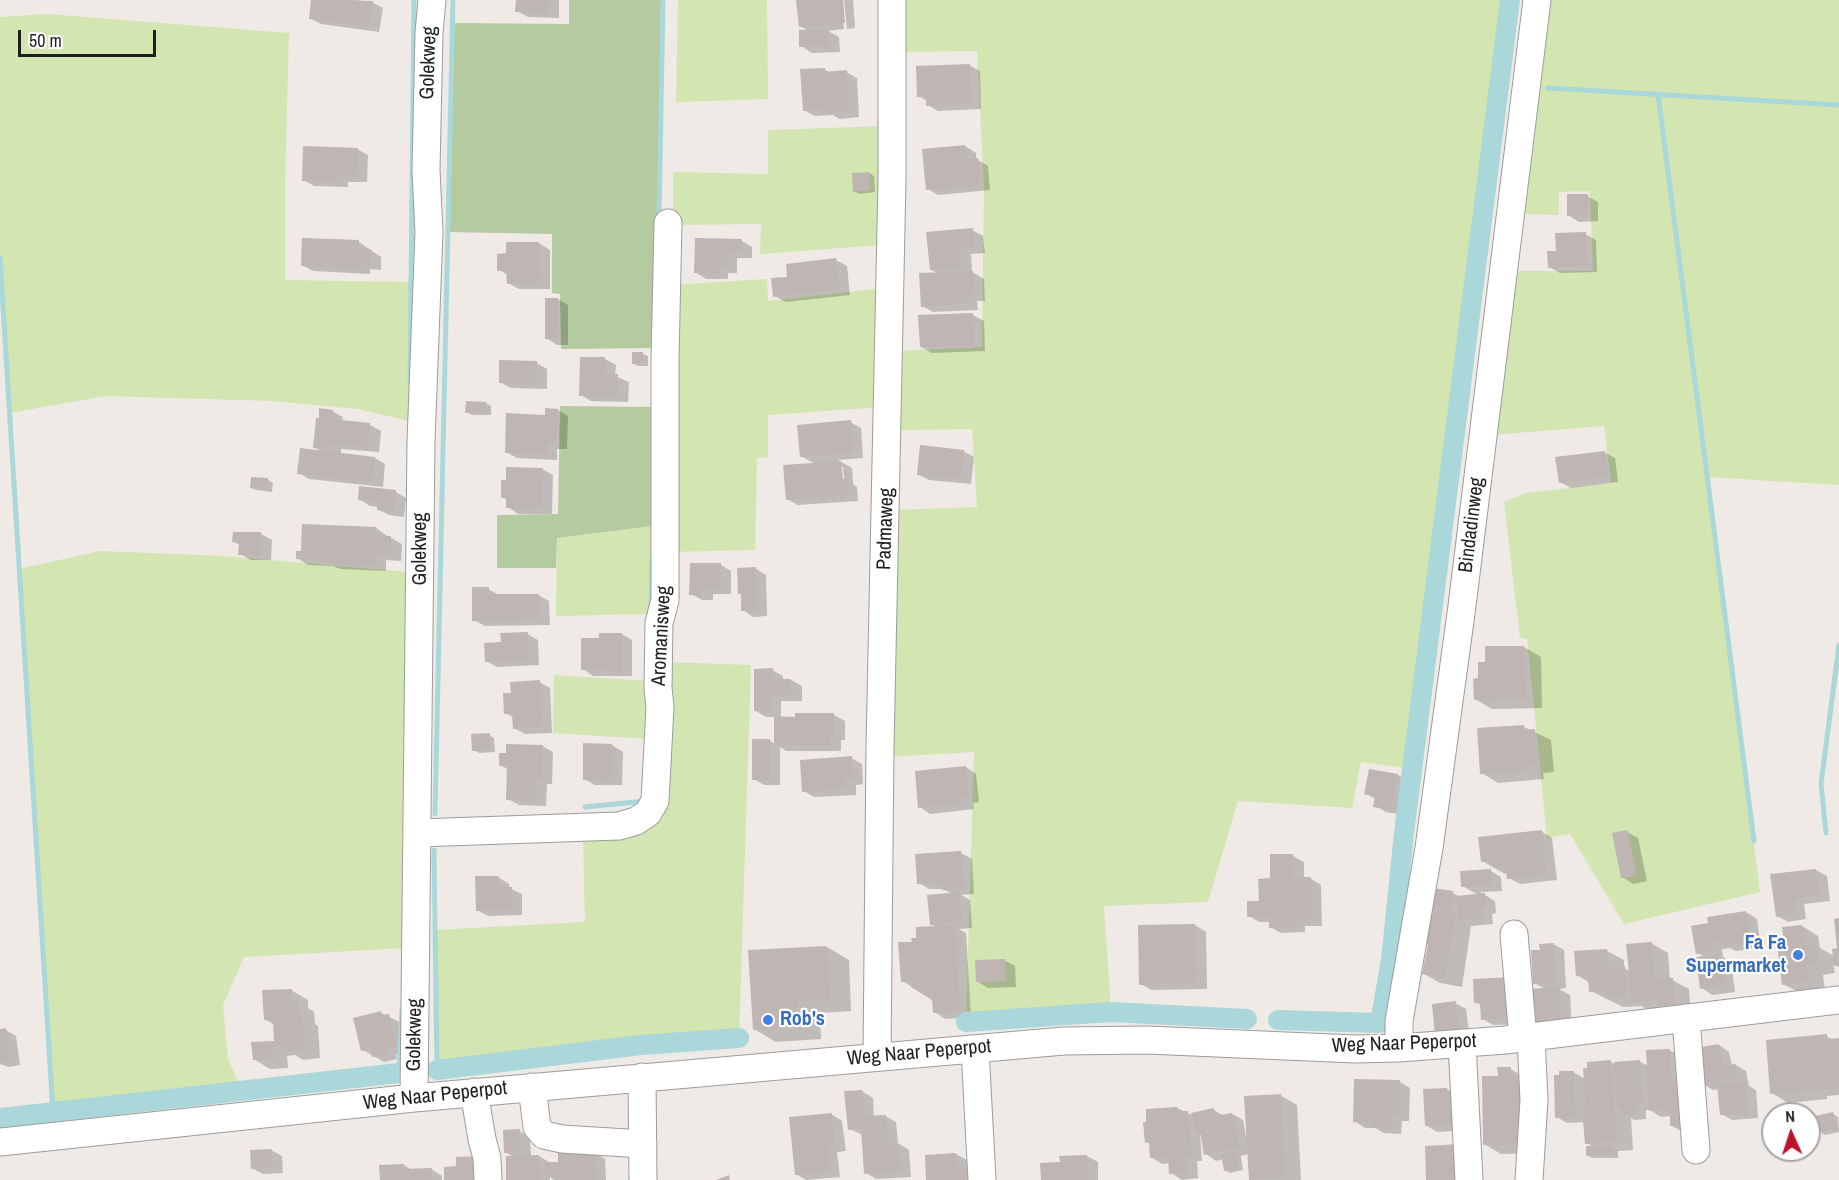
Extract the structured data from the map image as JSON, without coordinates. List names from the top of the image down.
{
  "streets": {
    "street": [
      "Golekweg",
      "Bindadinweg",
      "Padmaweg",
      "Aromanisweg",
      "Weg Naar Peperpot"
    ]
  },
  "crossings": [
    ["Golekweg", "Aromanisweg"],
    ["Golekweg", "Weg Naar Peperpot"],
    ["Bindadinweg", "Weg Naar Peperpot"],
    ["Padmaweg", "Weg Naar Peperpot"]
  ],
  "places": ["Fa Fa Supermarket", "Rob's"],
  "scale_bar": "50 m",
  "north": "top"
}
